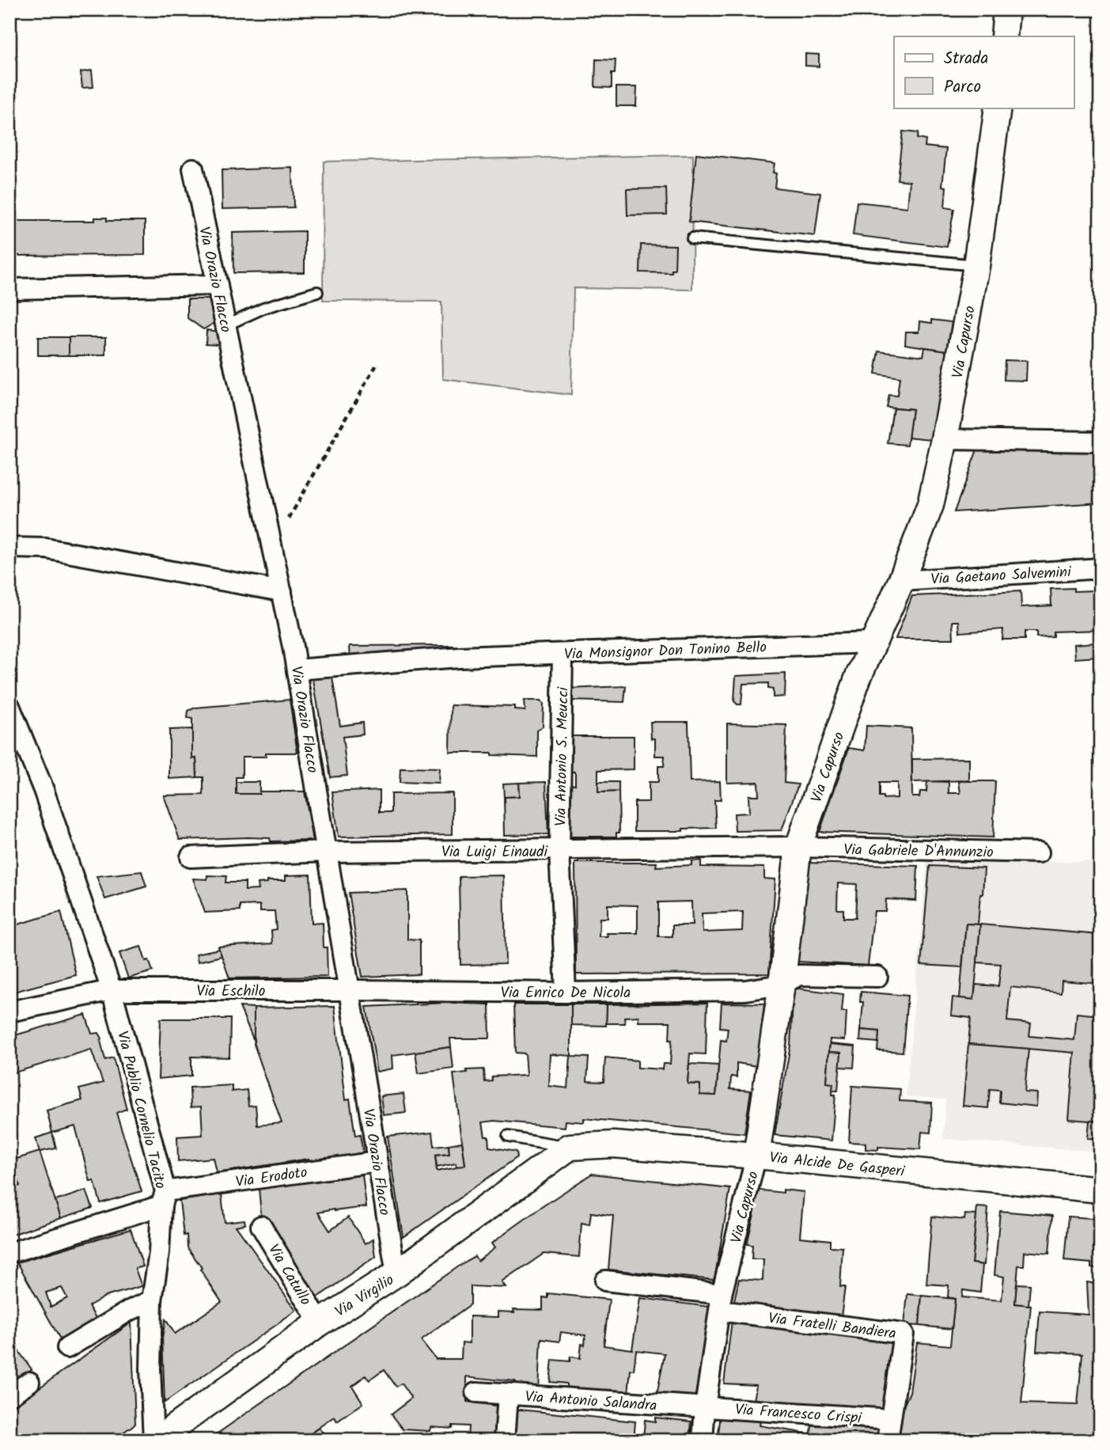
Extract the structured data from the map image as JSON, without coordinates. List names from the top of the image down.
{
  "streets": {
    "street": [
      "Via Orazio Flacco",
      "Via Capurso",
      "Via Gaetano Salvemini",
      "Via Monsignor Don Tonino Bello",
      "Via Antonio S. Meucci",
      "Via Gabriele D'Annunzio",
      "Via Luigi Einaudi",
      "Via Eschilo",
      "Via Enrico De Nicola",
      "Via Publio Cornelio Tacito",
      "Via Alcide De Gasperi",
      "Via Erodoto",
      "Via Catullo",
      "Via Virgilio",
      "Via Fratelli Bandiera",
      "Via Antonio Salandra",
      "Via Francesco Crispi"
    ]
  },
  "crossings": [
    ["Via Orazio Flacco", "Via Monsignor Don Tonino Bello"],
    ["Via Orazio Flacco", "Via Luigi Einaudi"],
    ["Via Orazio Flacco", "Via Eschilo"],
    ["Via Orazio Flacco", "Via Enrico De Nicola"],
    ["Via Orazio Flacco", "Via Erodoto"],
    ["Via Orazio Flacco", "Via Virgilio"],
    ["Via Capurso", "Via Gaetano Salvemini"],
    ["Via Capurso", "Via Monsignor Don Tonino Bello"],
    ["Via Capurso", "Via Gabriele D'Annunzio"],
    ["Via Capurso", "Via Luigi Einaudi"],
    ["Via Capurso", "Via Enrico De Nicola"],
    ["Via Capurso", "Via Alcide De Gasperi"],
    ["Via Capurso", "Via Fratelli Bandiera"],
    ["Via Capurso", "Via Antonio Salandra"],
    ["Via Capurso", "Via Francesco Crispi"],
    ["Via Monsignor Don Tonino Bello", "Via Antonio S. Meucci"],
    ["Via Antonio S. Meucci", "Via Luigi Einaudi"],
    ["Via Antonio S. Meucci", "Via Enrico De Nicola"],
    ["Via Gabriele D'Annunzio", "Via Luigi Einaudi"],
    ["Via Eschilo", "Via Enrico De Nicola"],
    ["Via Eschilo", "Via Publio Cornelio Tacito"],
    ["Via Publio Cornelio Tacito", "Via Erodoto"],
    ["Via Publio Cornelio Tacito", "Via Virgilio"],
    ["Via Alcide De Gasperi", "Via Virgilio"],
    ["Via Catullo", "Via Virgilio"],
    ["Via Fratelli Bandiera", "Via Francesco Crispi"],
    ["Via Antonio Salandra", "Via Francesco Crispi"]
  ],
  "legend": ["Strada", "Parco"]
}
